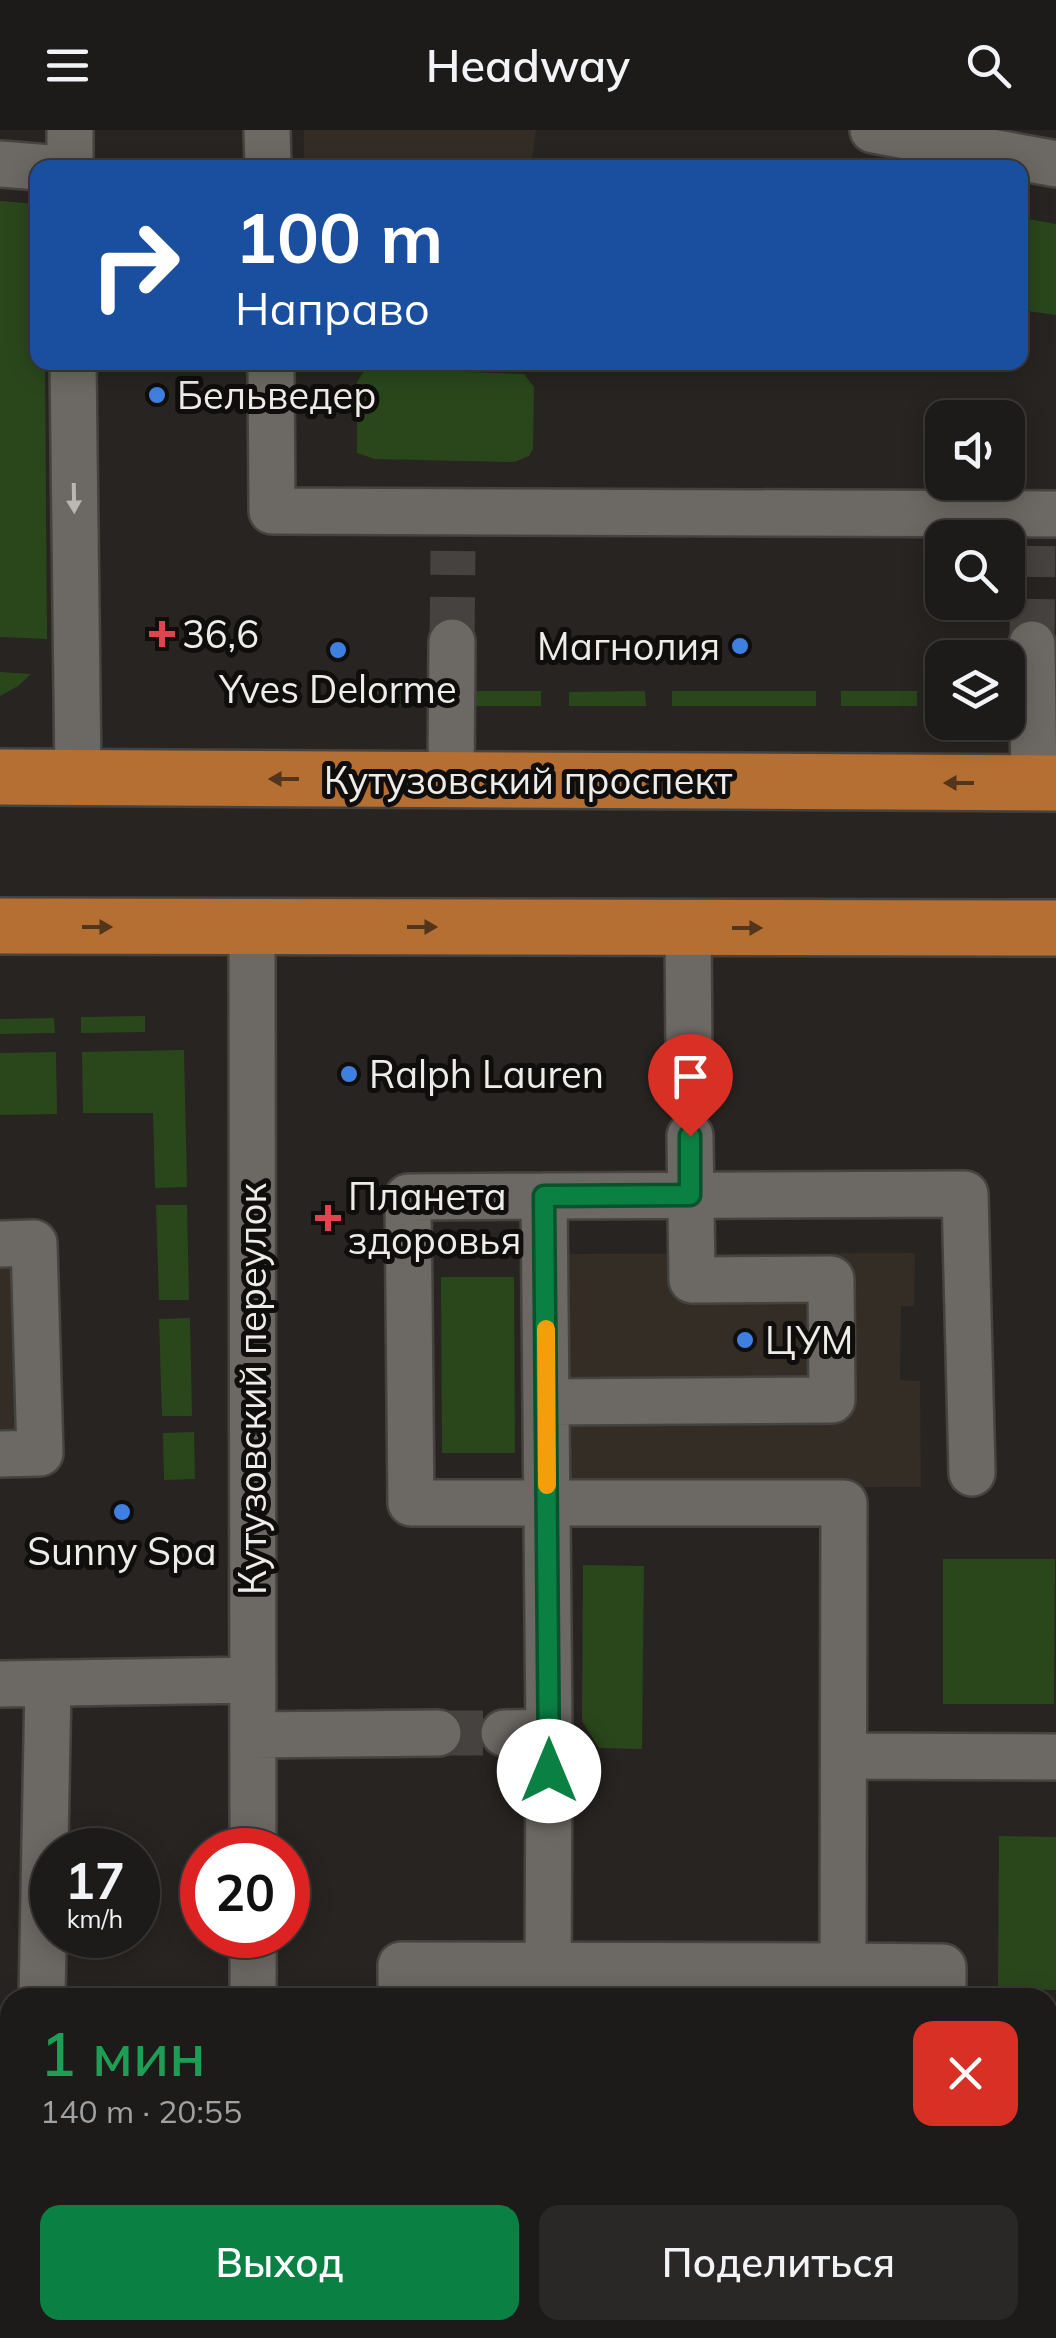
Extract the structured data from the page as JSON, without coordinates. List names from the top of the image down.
{
  "streets": {
    "main road": ["Кутузовский проспект"],
    "street": ["Кутузовский переулок"]
  },
  "places": {
    "other": [
      "Бельведер",
      "Магнолия",
      "Yves Delorme",
      "Ralph Lauren",
      "ЦУМ",
      "Sunny Spa"
    ],
    "health": ["36,6", "Планета здоровья"]
  },
  "page": {
    "header": "Headway",
    "turn": ["100 m", "Направо"],
    "speed": "17 km/h",
    "limit": "20",
    "heading": ["1 мин", "140 m · 20:55"],
    "buttons": ["Выход", "Поделиться"]
  }
}
